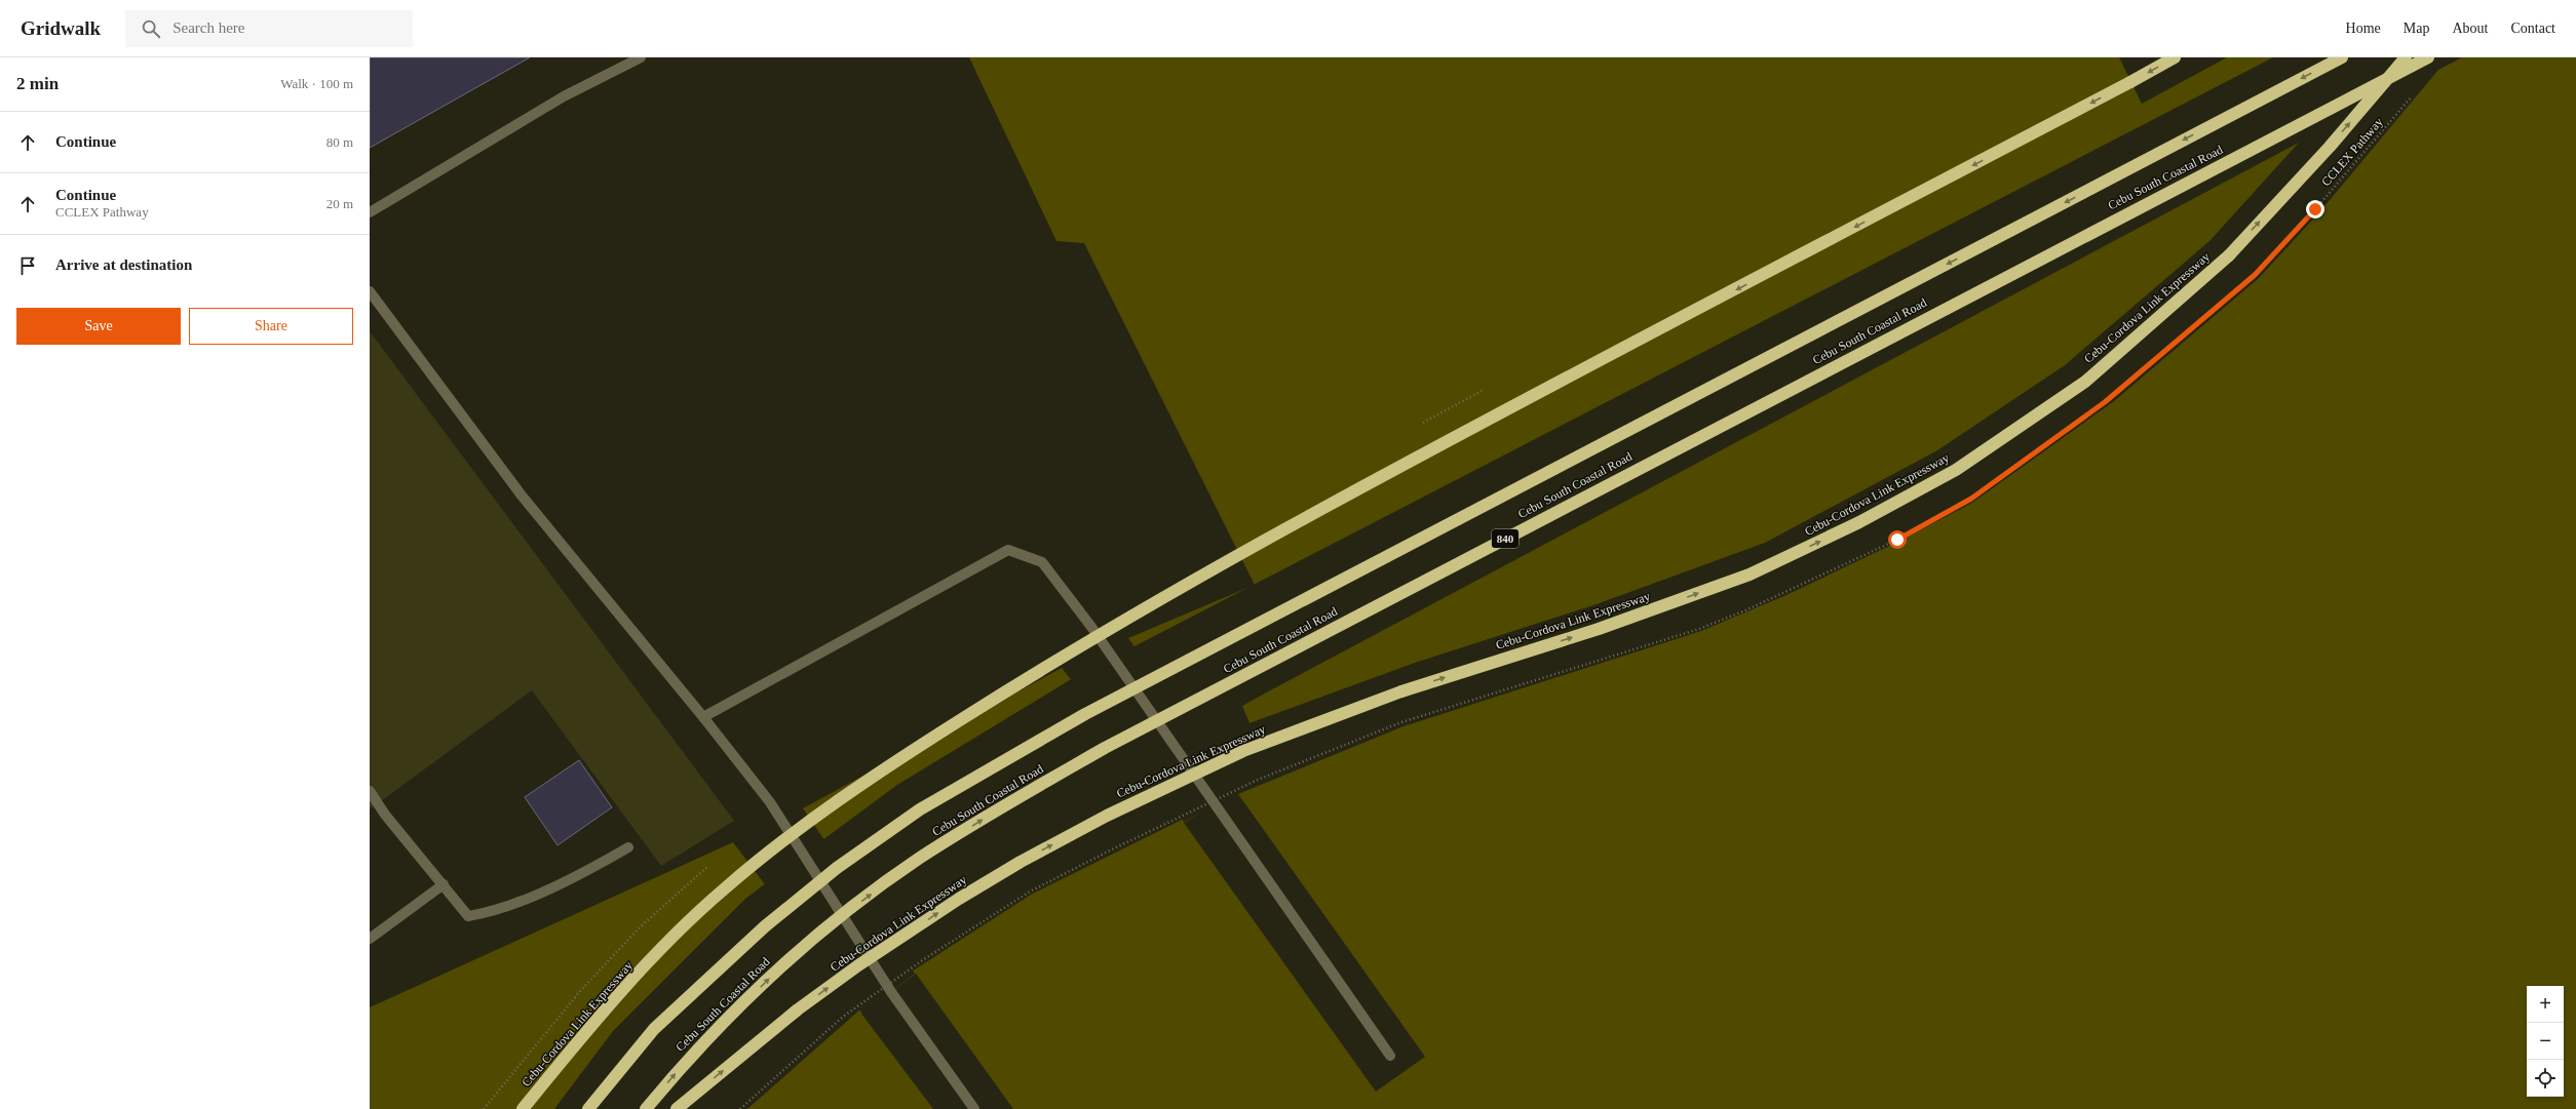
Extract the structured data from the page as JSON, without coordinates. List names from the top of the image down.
{
  "streets": {
    "highway": ["Cebu South Coastal Road", "Cebu-Cordova Link Expressway", "840"],
    "path": ["CCLEX Pathway"]
  },
  "page": {
    "header": "Gridwalk",
    "search": "Search here",
    "nav": [
      "Home",
      "Map",
      "About",
      "Contact"
    ],
    "heading": ["2 min", "Walk · 100 m"],
    "list": [
      ["Continue", "80 m"],
      ["Continue", "CCLEX Pathway", "20 m"],
      "Arrive at destination"
    ],
    "buttons": ["Save", "Share"],
    "map_buttons": ["+", "−"]
  }
}
